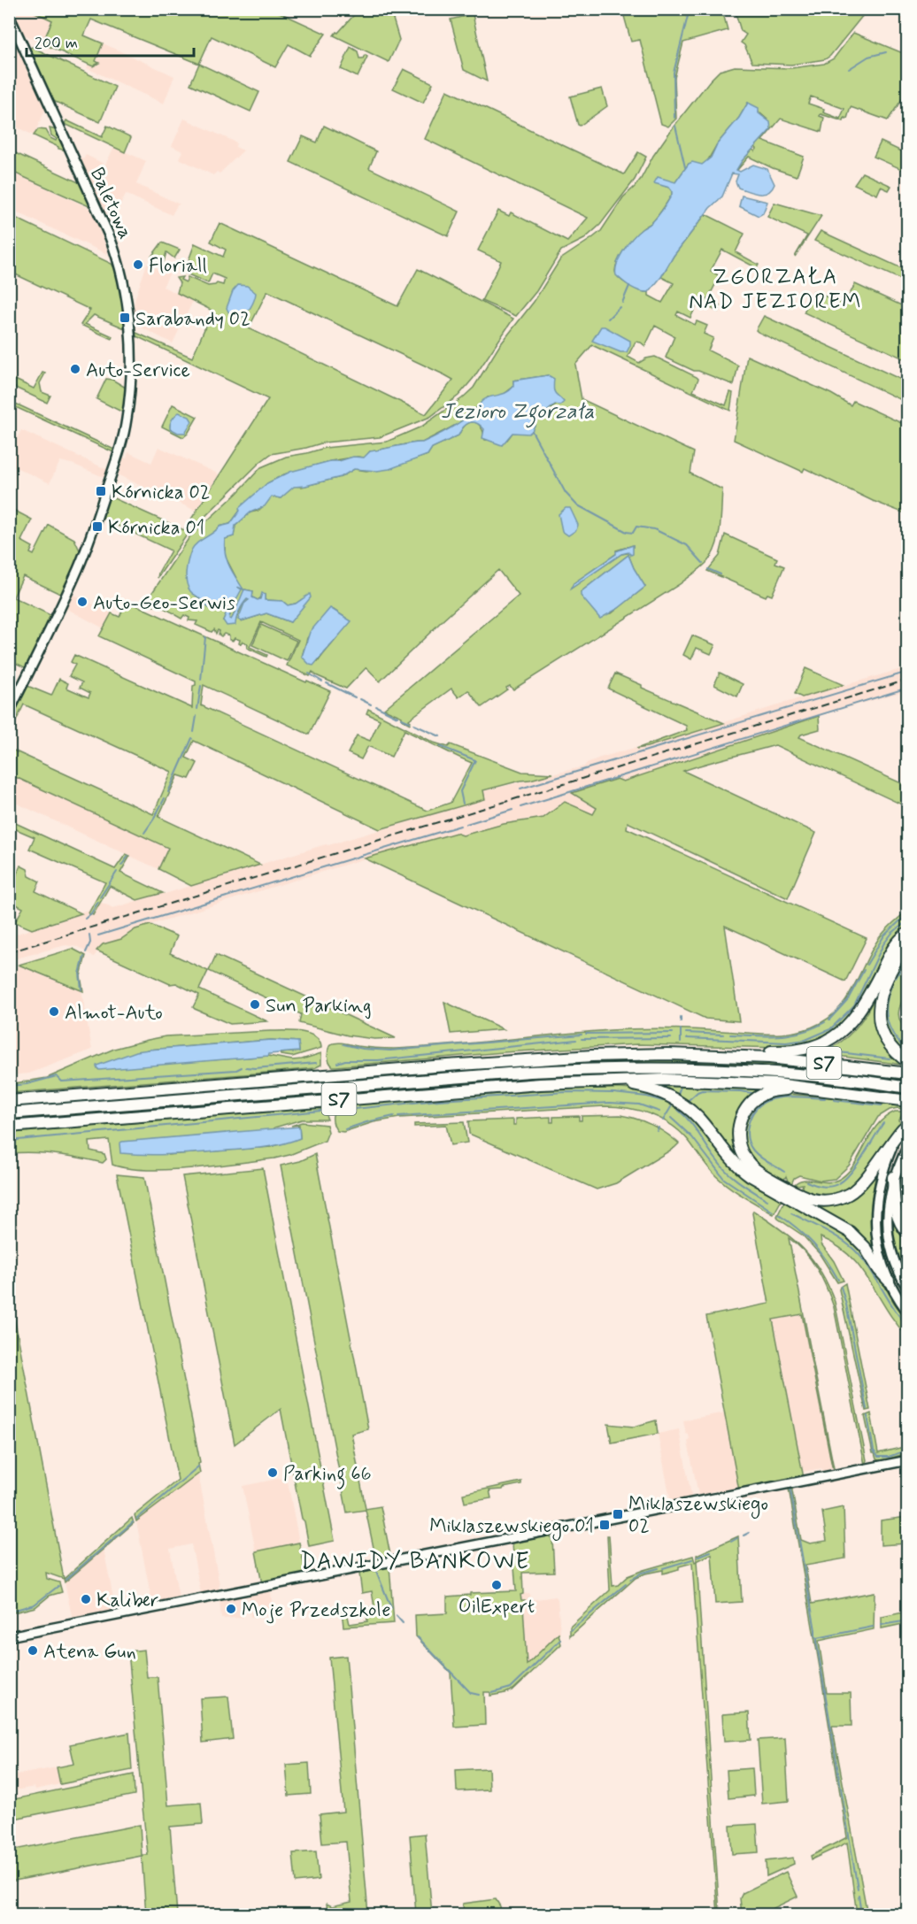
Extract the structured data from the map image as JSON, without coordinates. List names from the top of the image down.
{
  "streets": {
    "highway": ["S7"],
    "street": ["Baletowa"]
  },
  "districts": ["ZGORZAŁA NAD JEZIOREM", "DAWIDY BANKOWE"],
  "water": ["Jezioro Zgorzała"],
  "places": {
    "other": [
      "Floriall",
      "Auto-Service",
      "Auto-Geo-Serwis",
      "Sun Parking",
      "Almot-Auto",
      "Parking 66",
      "OilExpert",
      "Kaliber",
      "Moje Przedszkole",
      "Atena Gun"
    ],
    "transit": [
      "Sarabandy 02",
      "Kórnicka 02",
      "Kórnicka 01",
      "Miklaszewskiego 02",
      "Miklaszewskiego 01"
    ]
  },
  "scale_bar": "200 m"
}
